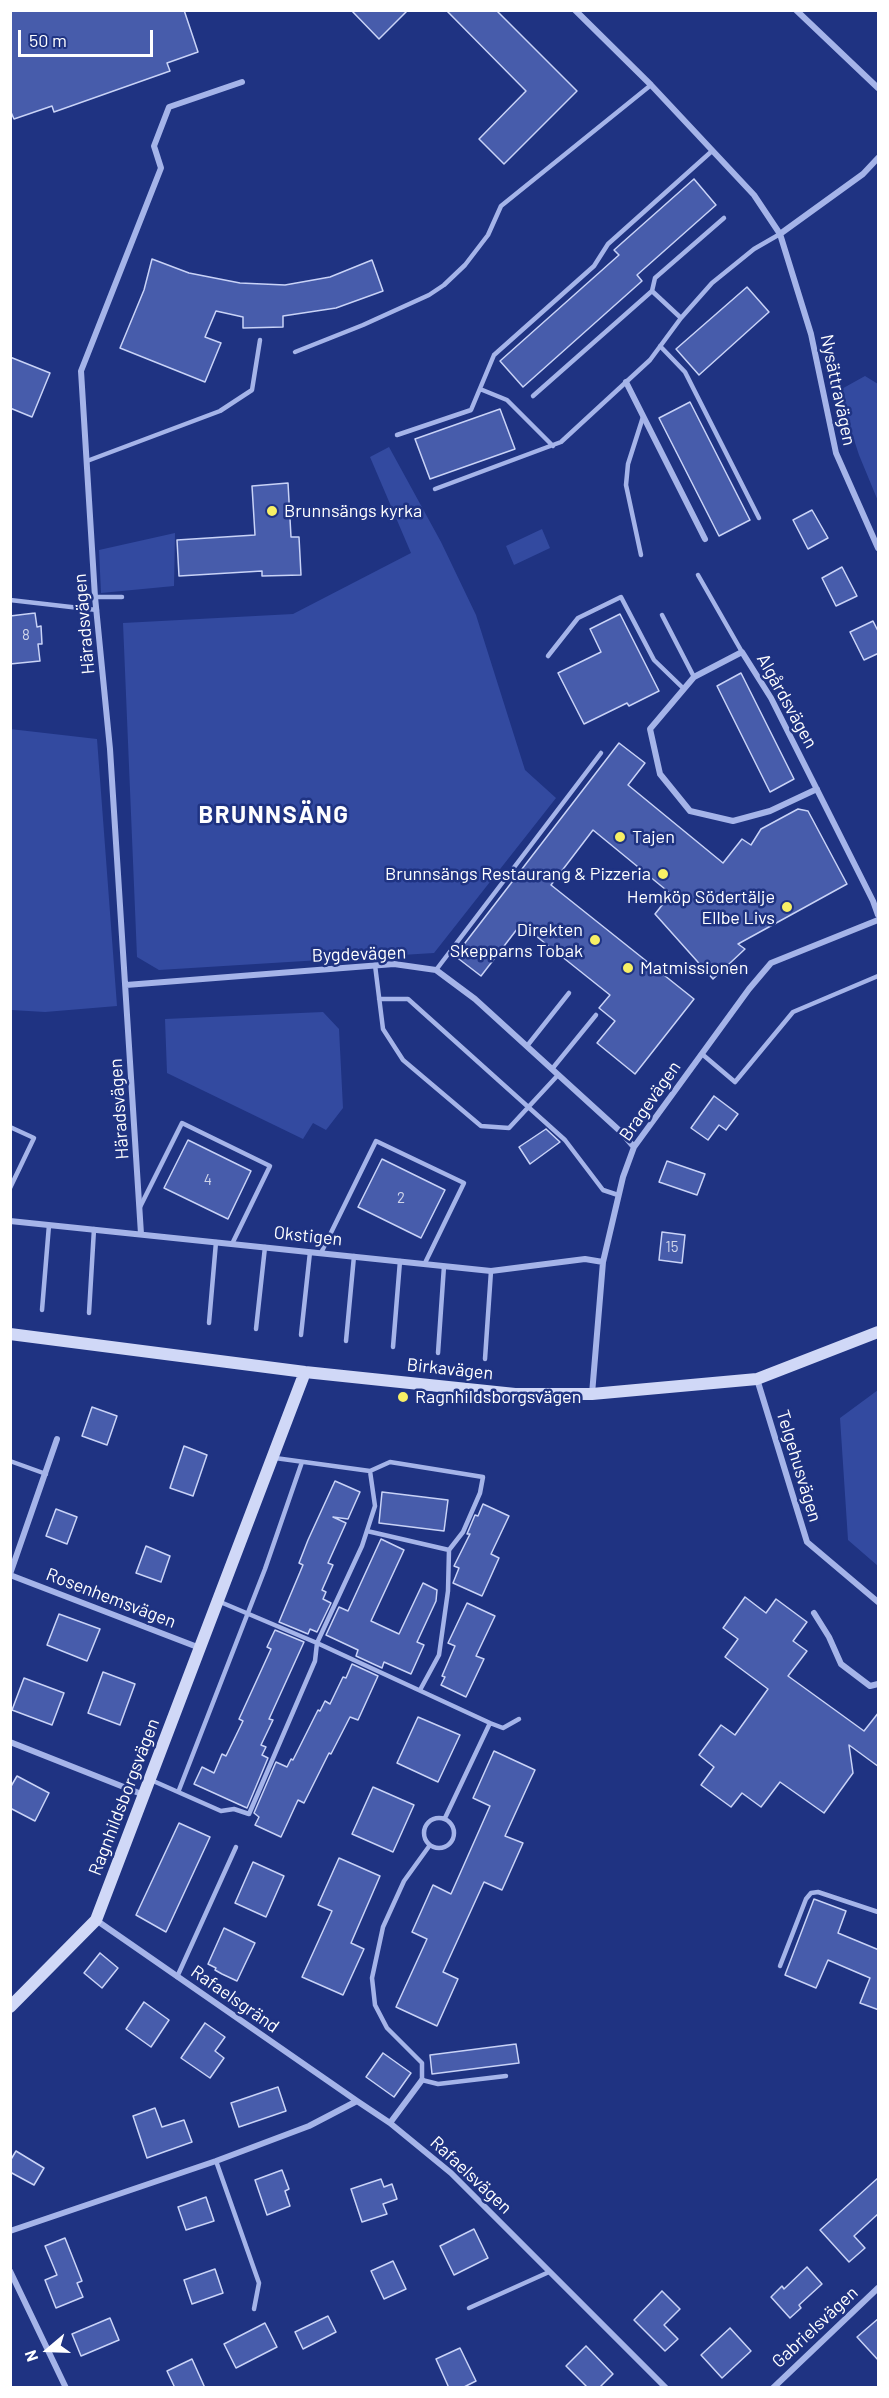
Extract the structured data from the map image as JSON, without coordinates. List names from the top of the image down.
{
  "streets": {
    "street": [
      "Nysättravägen",
      "Häradsvägen",
      "Algårdsvägen",
      "Bygdevägen",
      "Bragevägen",
      "Okstigen",
      "Birkavägen",
      "Telgehusvägen",
      "Rosenhemsvägen",
      "Ragnhildsborgsvägen",
      "Rafaelsgränd",
      "Rafaelsvägen",
      "Gabrielsvägen"
    ]
  },
  "crossings": [
    ["Häradsvägen", "Bygdevägen"],
    ["Häradsvägen", "Okstigen"],
    ["Algårdsvägen", "Bragevägen"],
    ["Bygdevägen", "Bragevägen"],
    ["Bragevägen", "Okstigen"],
    ["Bragevägen", "Birkavägen"],
    ["Birkavägen", "Telgehusvägen"],
    ["Birkavägen", "Ragnhildsborgsvägen"],
    ["Rosenhemsvägen", "Ragnhildsborgsvägen"],
    ["Ragnhildsborgsvägen", "Rafaelsgränd"],
    ["Rafaelsgränd", "Rafaelsvägen"]
  ],
  "districts": ["BRUNNSÄNG"],
  "places": [
    "Brunnsängs kyrka",
    "Tajen",
    "Brunnsängs Restaurang & Pizzeria",
    "Hemköp Södertälje Ellbe Livs",
    "Direkten Skepparns Tobak",
    "Matmissionen",
    "Ragnhildsborgsvägen"
  ],
  "house_numbers": [
    "8",
    "4",
    "2",
    "15"
  ],
  "scale_bar": "50 m",
  "north": "left"
}
